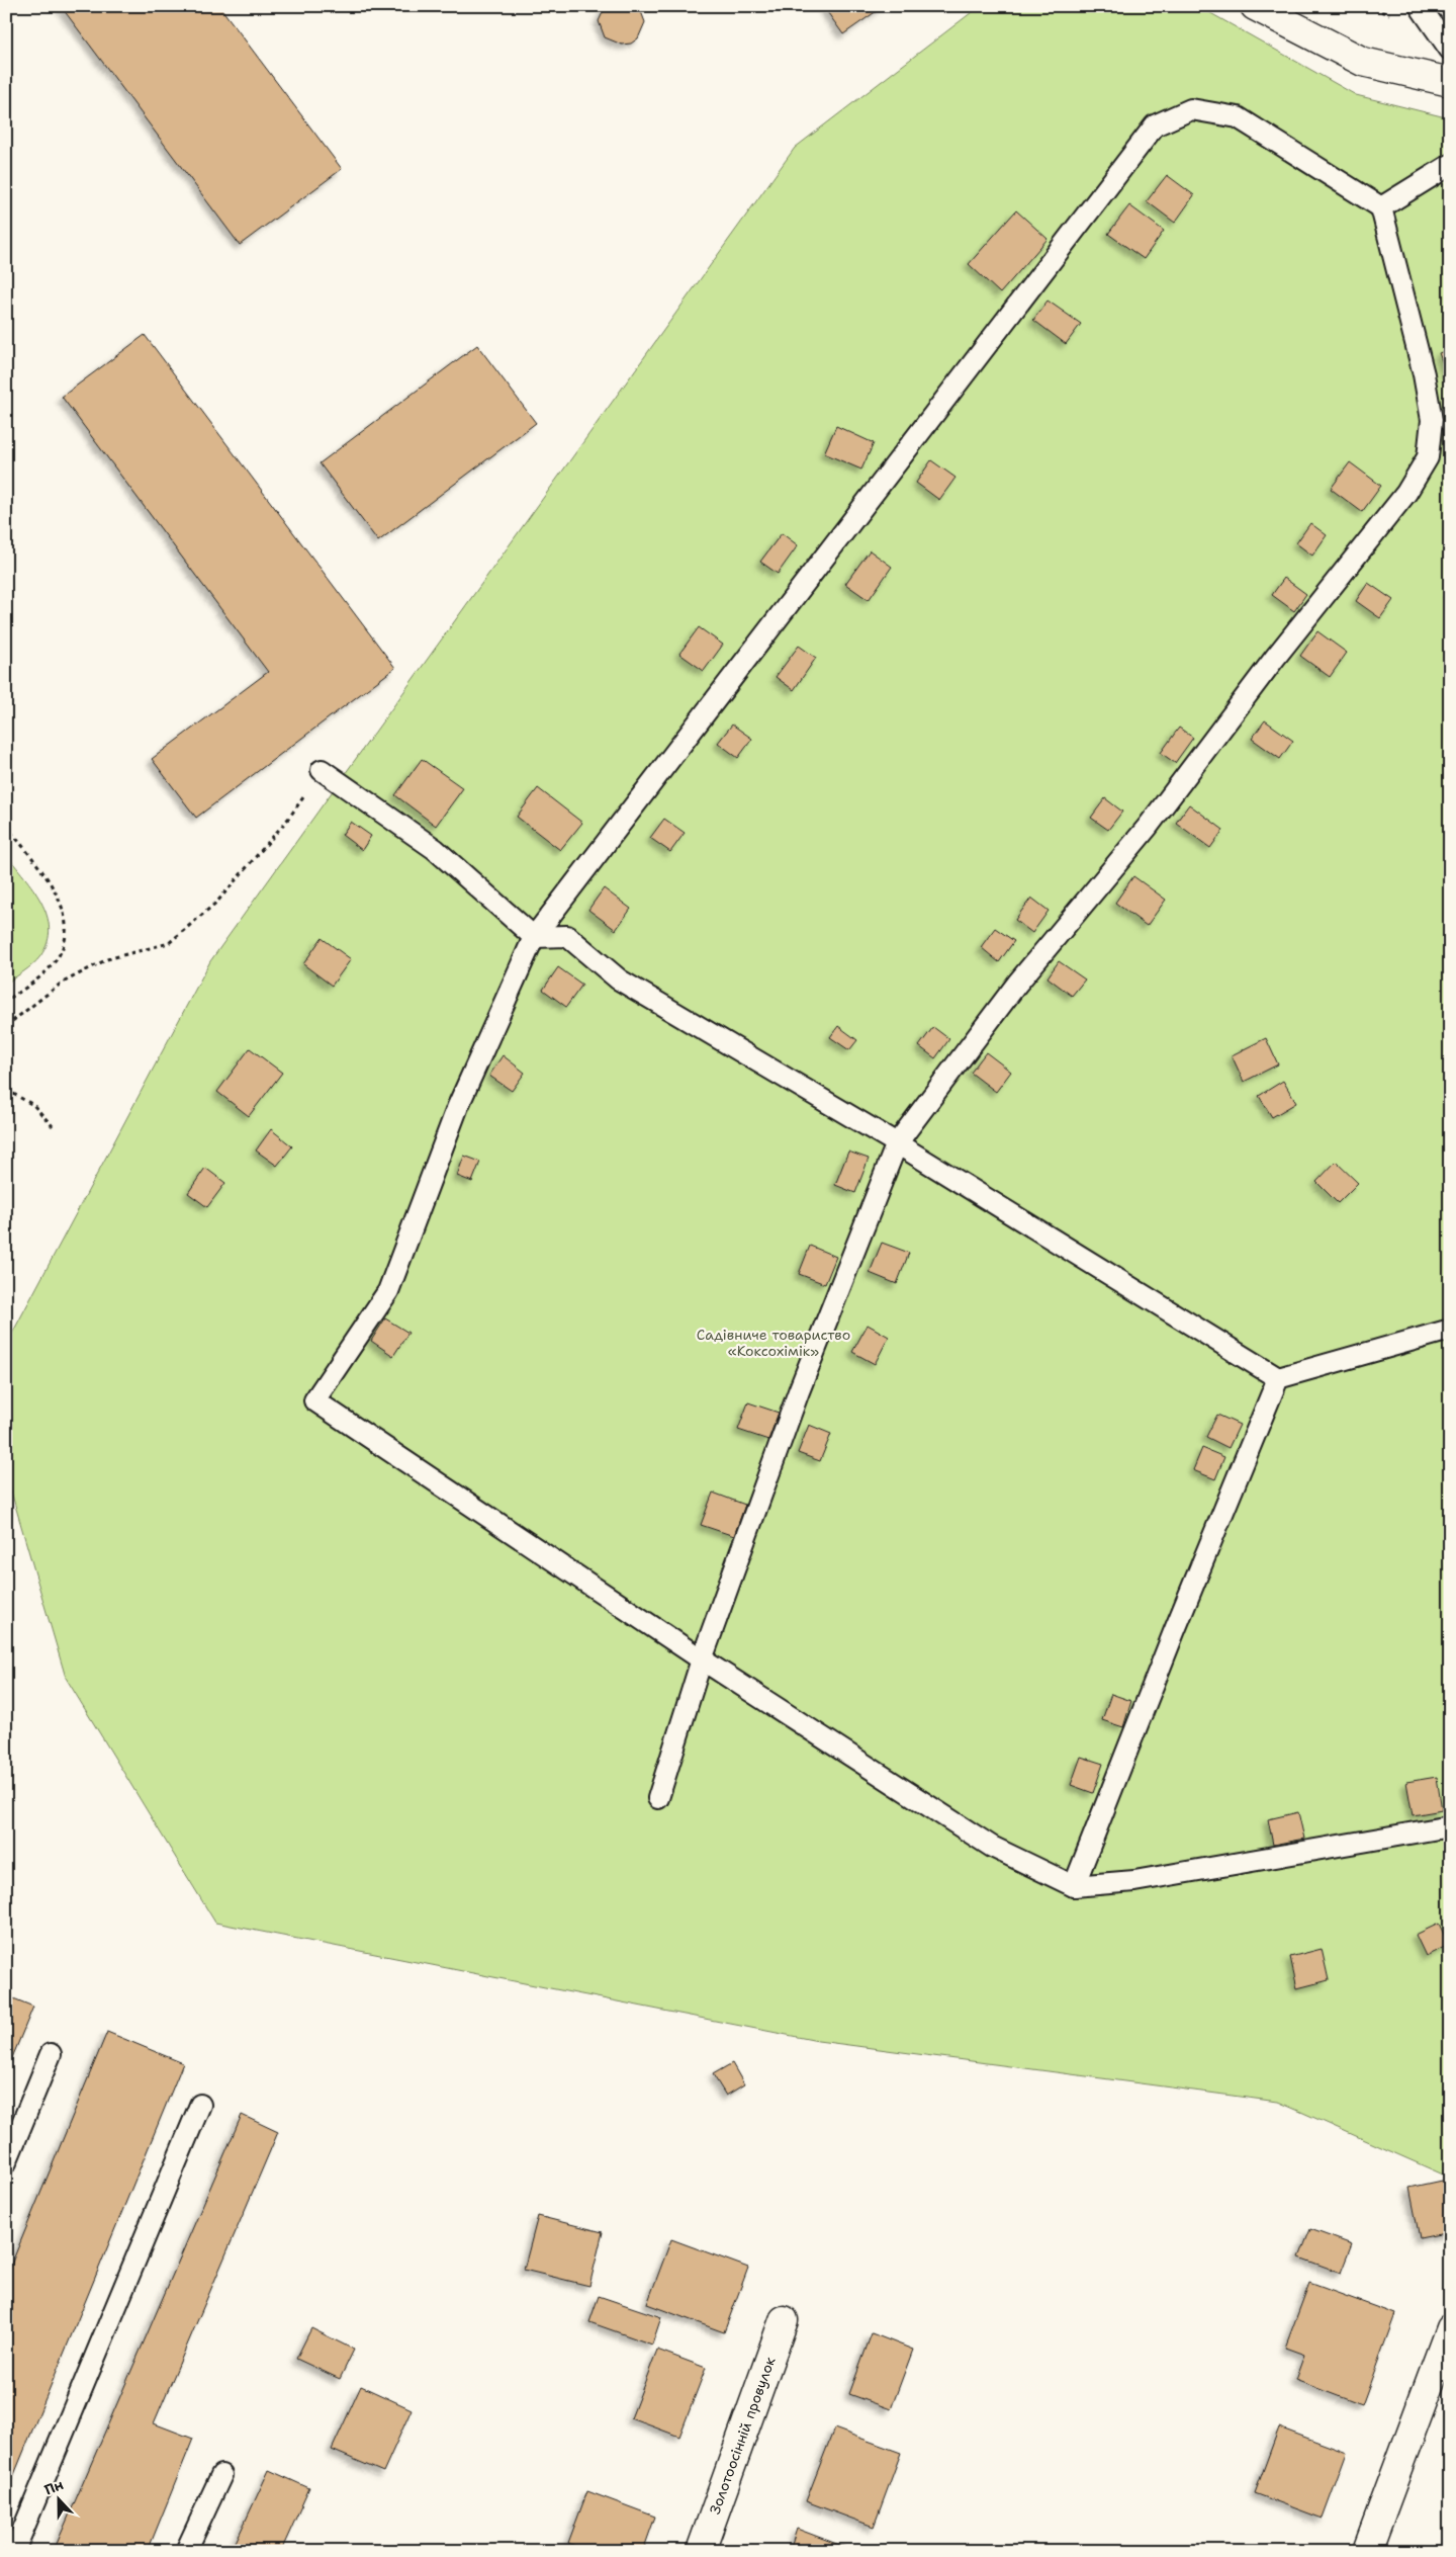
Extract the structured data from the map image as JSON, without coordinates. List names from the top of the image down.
{
  "streets": {
    "street": ["Золотоосінній провулок"]
  },
  "parks": ["Садівниче товариство «Коксохімік»"],
  "north": "top"
}
